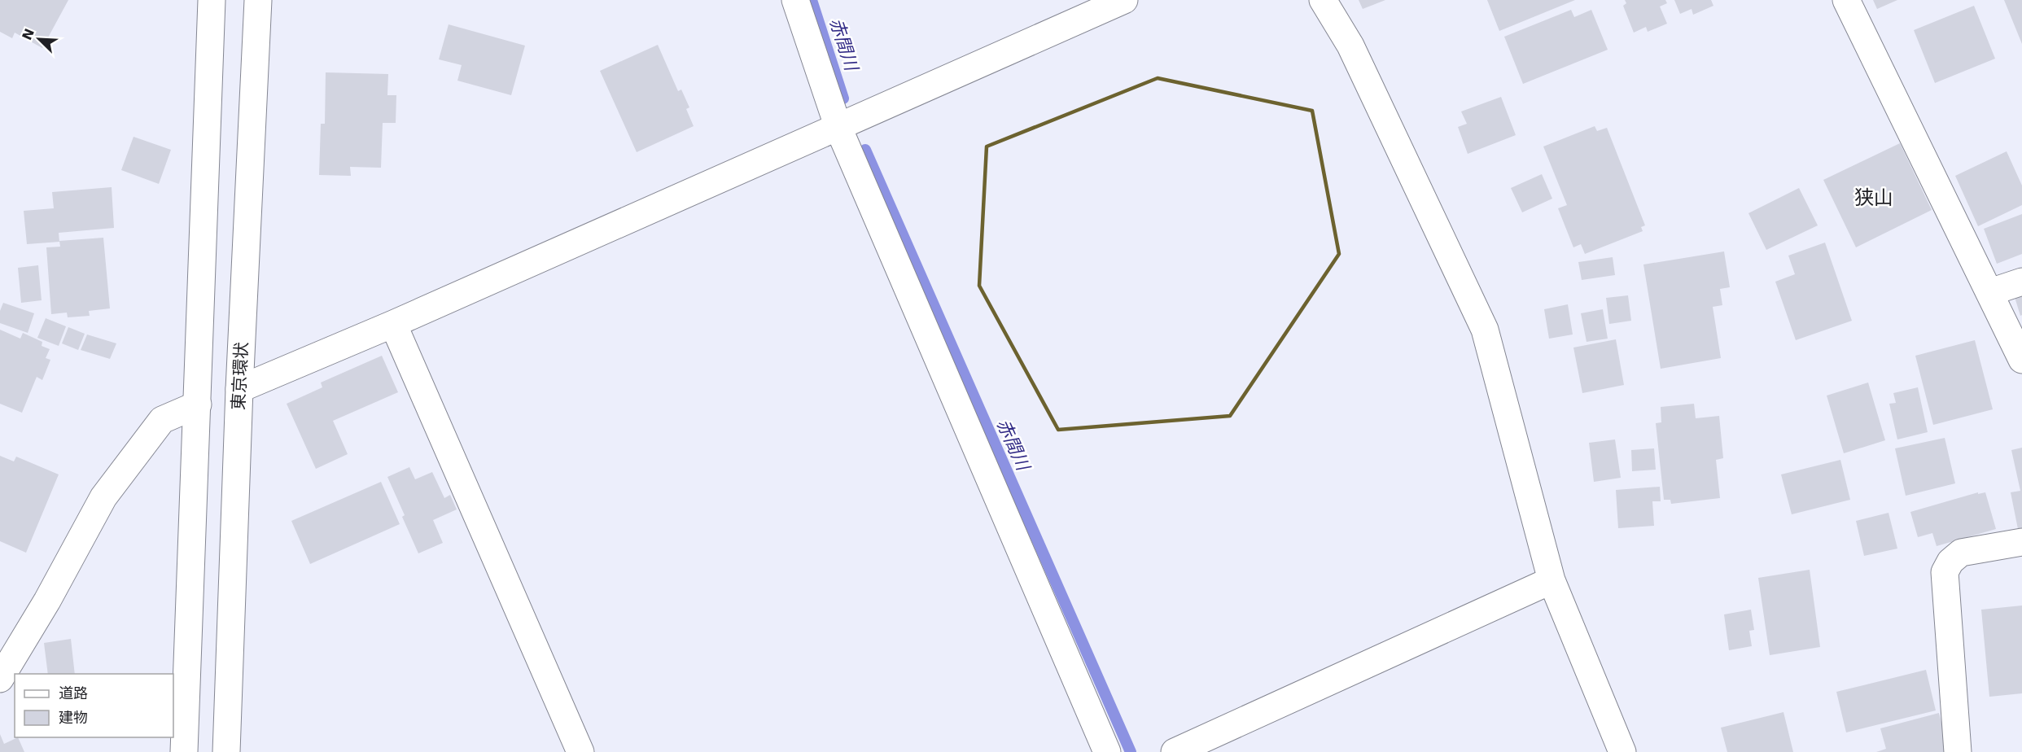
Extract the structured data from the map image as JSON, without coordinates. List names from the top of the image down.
{
  "streets": {
    "main road": ["東京環状"]
  },
  "districts": ["狭山"],
  "water": ["赤間川"],
  "legend": ["道路", "建物"],
  "north": "top left"
}
